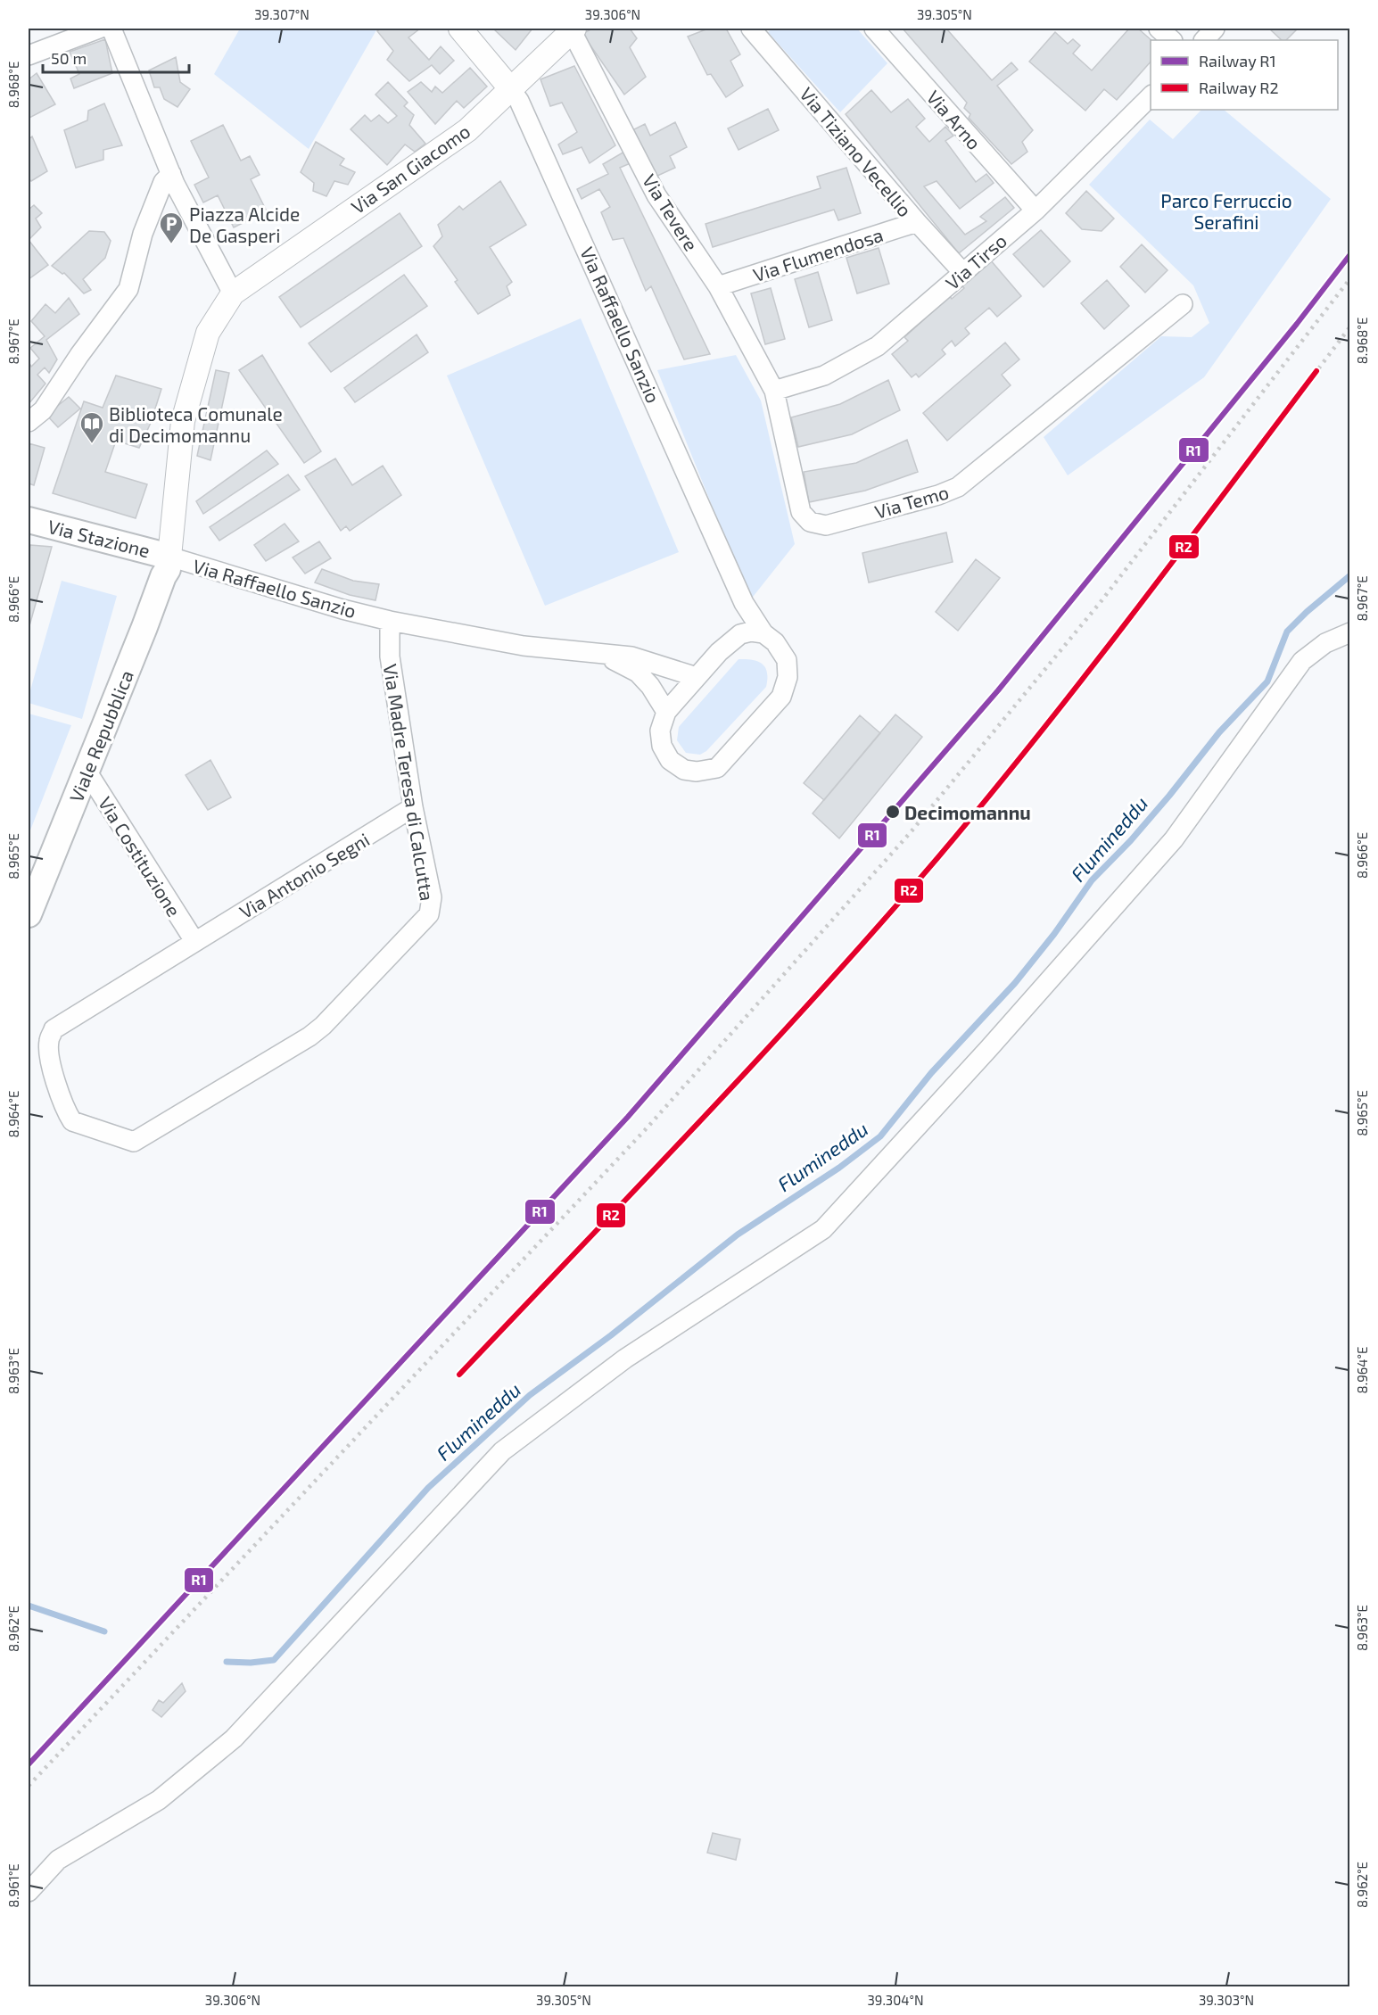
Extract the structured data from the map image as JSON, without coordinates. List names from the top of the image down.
{
  "streets": {
    "main road": ["Via Stazione", "Viale Repubblica"],
    "street": [
      "Via Arno",
      "Via Tiziano Vecellio",
      "Via San Giacomo",
      "Via Tevere",
      "Via Flumendosa",
      "Via Tirso",
      "Via Raffaello Sanzio",
      "Via Temo",
      "Via Madre Teresa di Calcutta",
      "Via Costituzione",
      "Via Antonio Segni"
    ]
  },
  "crossings": [
    ["Via Arno", "Via Tirso"],
    ["Via Tiziano Vecellio", "Via Flumendosa"],
    ["Via Tiziano Vecellio", "Via Tirso"],
    ["Via San Giacomo", "Via Tevere"],
    ["Via San Giacomo", "Via Raffaello Sanzio"],
    ["Via Tevere", "Via Flumendosa"],
    ["Via Tevere", "Via Tirso"],
    ["Via Tevere", "Via Temo"],
    ["Via Tirso", "Via Temo"],
    ["Via Raffaello Sanzio", "Via Stazione"],
    ["Via Raffaello Sanzio", "Viale Repubblica"],
    ["Via Raffaello Sanzio", "Via Madre Teresa di Calcutta"],
    ["Via Stazione", "Viale Repubblica"],
    ["Viale Repubblica", "Via Costituzione"],
    ["Via Madre Teresa di Calcutta", "Via Costituzione"],
    ["Via Madre Teresa di Calcutta", "Via Antonio Segni"],
    ["Via Costituzione", "Via Antonio Segni"]
  ],
  "water": ["Flumineddu"],
  "parks": ["Parco Ferruccio Serafini"],
  "places": {
    "parking": ["Piazza Alcide De Gasperi"],
    "library": ["Biblioteca Comunale di Decimomannu"],
    "other": ["Decimomannu"]
  },
  "lines": ["rail line R1", "rail line R2"],
  "legend": ["Railway R1", "Railway R2"],
  "scale_bar": "50 m",
  "coordinates": [
    "39.307°N",
    "39.306°N",
    "39.305°N",
    "8.968°E",
    "8.967°E",
    "8.966°E",
    "8.965°E",
    "8.964°E",
    "8.963°E",
    "8.962°E",
    "8.961°E",
    "39.304°N",
    "39.303°N"
  ]
}
